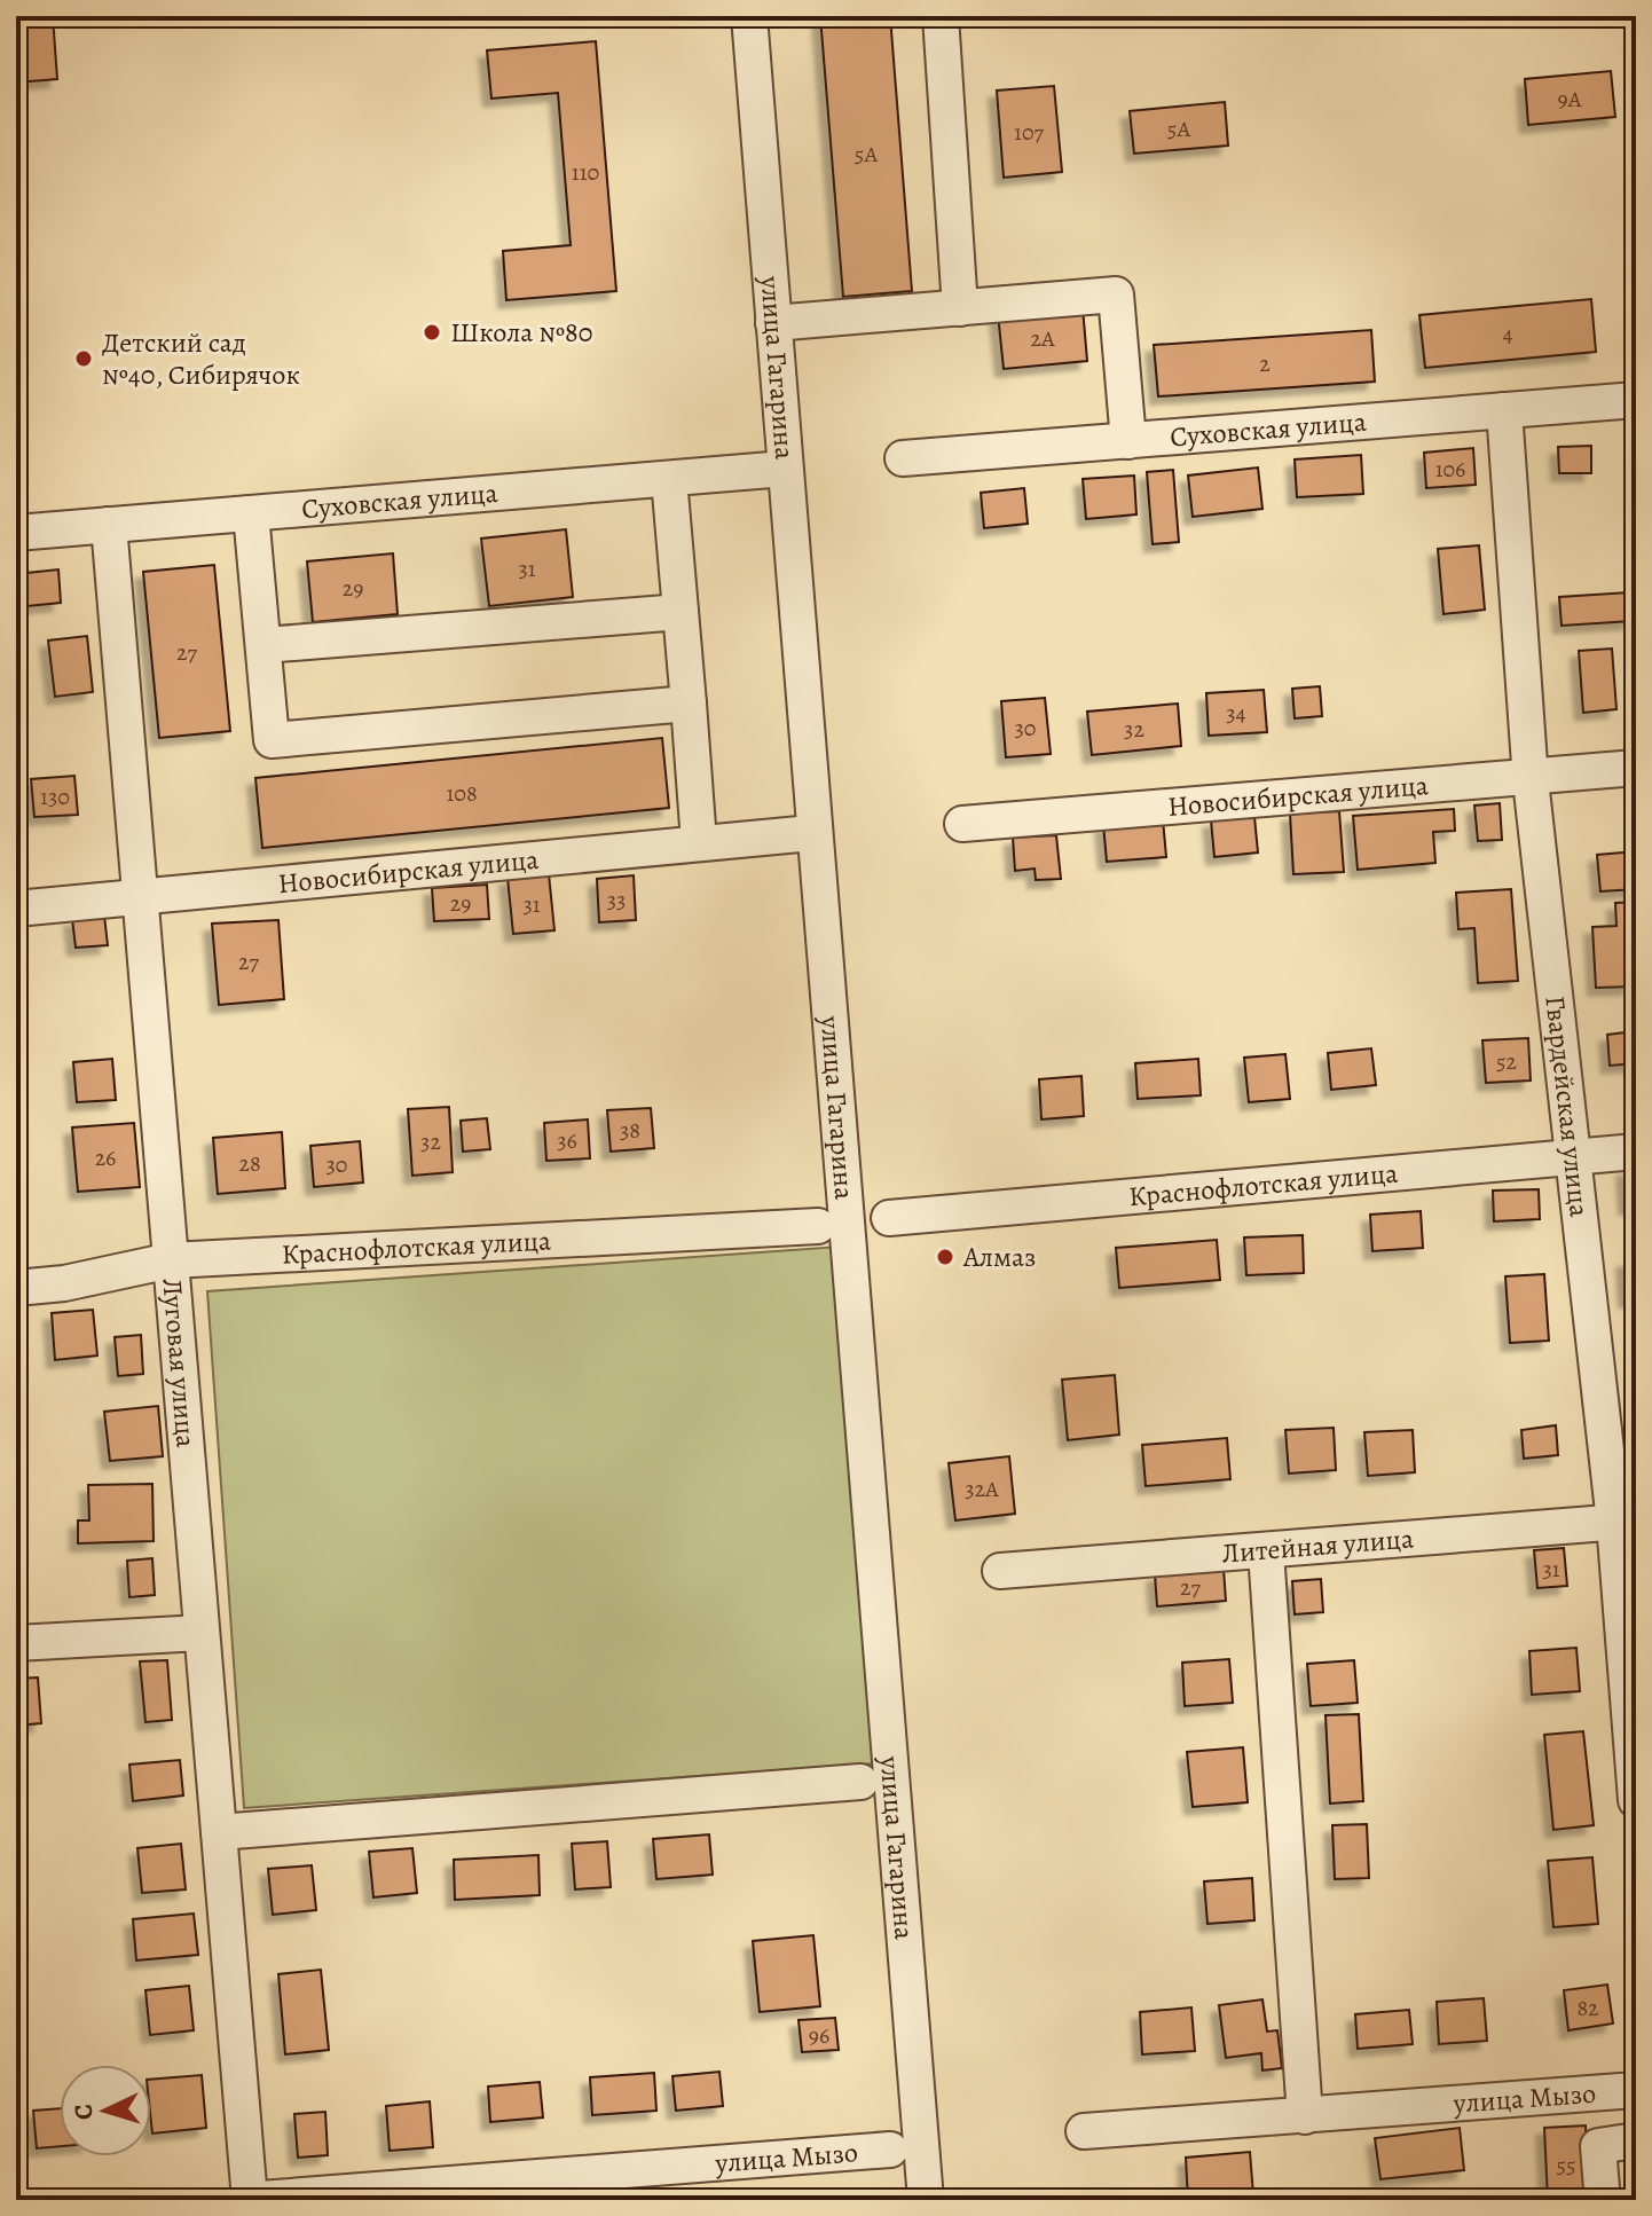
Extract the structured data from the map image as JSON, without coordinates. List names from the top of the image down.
{
  "streets": {
    "street": [
      "улица Гагарина",
      "Суховская улица",
      "Новосибирская улица",
      "Гвардейская улица",
      "Краснофлотская улица",
      "Луговая улица",
      "Литейная улица",
      "улица Мызо"
    ]
  },
  "crossings": [
    ["улица Гагарина", "Суховская улица"],
    ["Суховская улица", "Гвардейская улица"],
    ["Суховская улица", "Луговая улица"],
    ["Новосибирская улица", "Гвардейская улица"],
    ["Новосибирская улица", "Луговая улица"],
    ["Гвардейская улица", "Краснофлотская улица"],
    ["Гвардейская улица", "Литейная улица"],
    ["Краснофлотская улица", "Луговая улица"],
    ["Луговая улица", "улица Мызо"]
  ],
  "places": ["Школа №80", "Детский сад №40, Сибирячок", "Алмаз"],
  "house_numbers": [
    "9А",
    "5А",
    "107",
    "5А",
    "110",
    "4",
    "2А",
    "2",
    "106",
    "31",
    "29",
    "27",
    "34",
    "30",
    "32",
    "108",
    "130",
    "33",
    "29",
    "31",
    "27",
    "52",
    "38",
    "36",
    "32",
    "26",
    "28",
    "30",
    "32А",
    "31",
    "27",
    "82",
    "96",
    "55"
  ],
  "north": "left"
}
